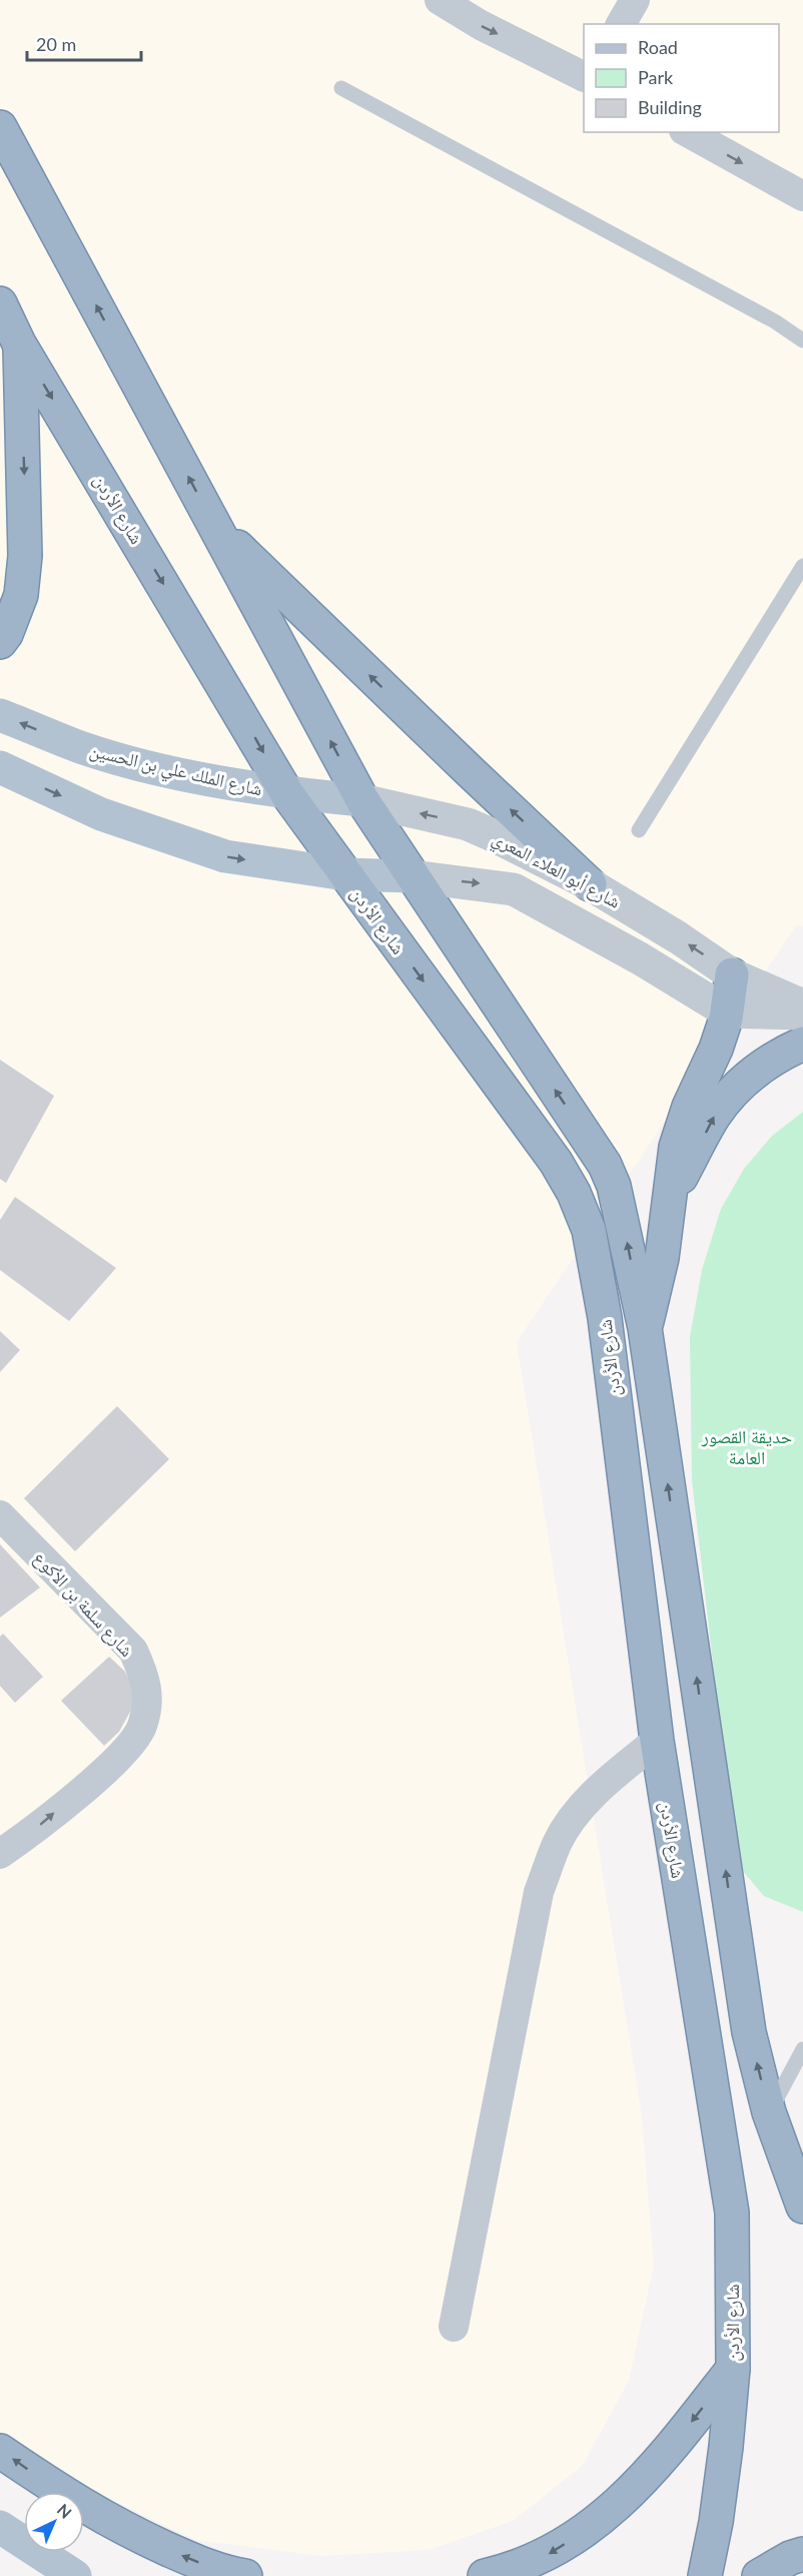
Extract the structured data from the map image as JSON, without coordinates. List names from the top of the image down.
{
  "streets": {
    "highway": ["شارع الأردن"],
    "main road": ["شارع الملك علي بن الحسين", "شارع أبو العلاء المعري"],
    "street": ["شارع سلمة بن الأكوع"]
  },
  "crossings": [
    ["شارع الأردن", "شارع الملك علي بن الحسين"],
    ["شارع الأردن", "شارع أبو العلاء المعري"],
    ["شارع الملك علي بن الحسين", "شارع أبو العلاء المعري"]
  ],
  "parks": ["حديقة القصور العامة"],
  "legend": ["Road", "Park", "Building"],
  "scale_bar": "20 m",
  "north": "top right"
}
